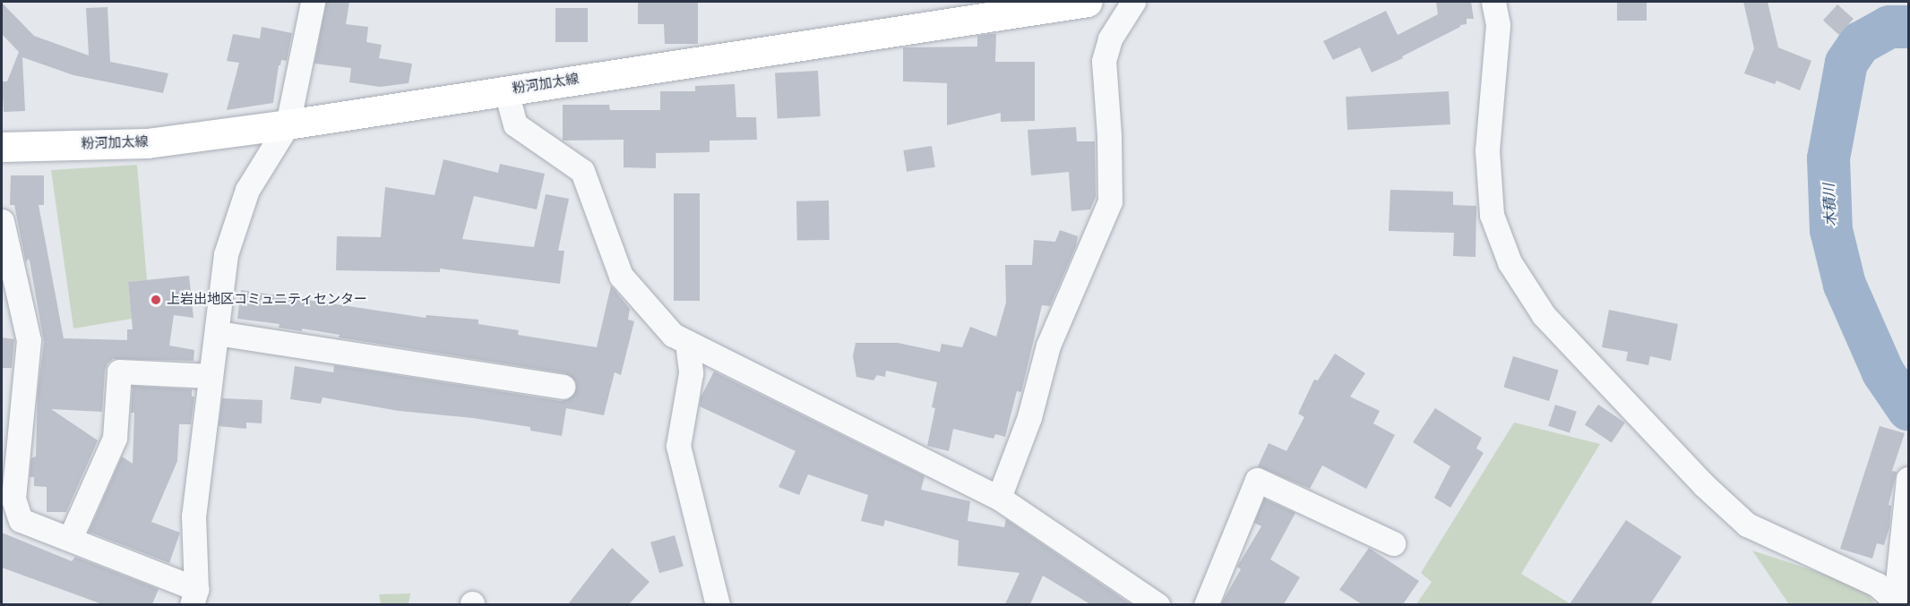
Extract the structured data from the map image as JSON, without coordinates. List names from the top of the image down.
{
  "streets": {
    "main road": ["粉河加太線"]
  },
  "water": ["木積川"],
  "places": ["上岩出地区コミュニティセンター"]
}
